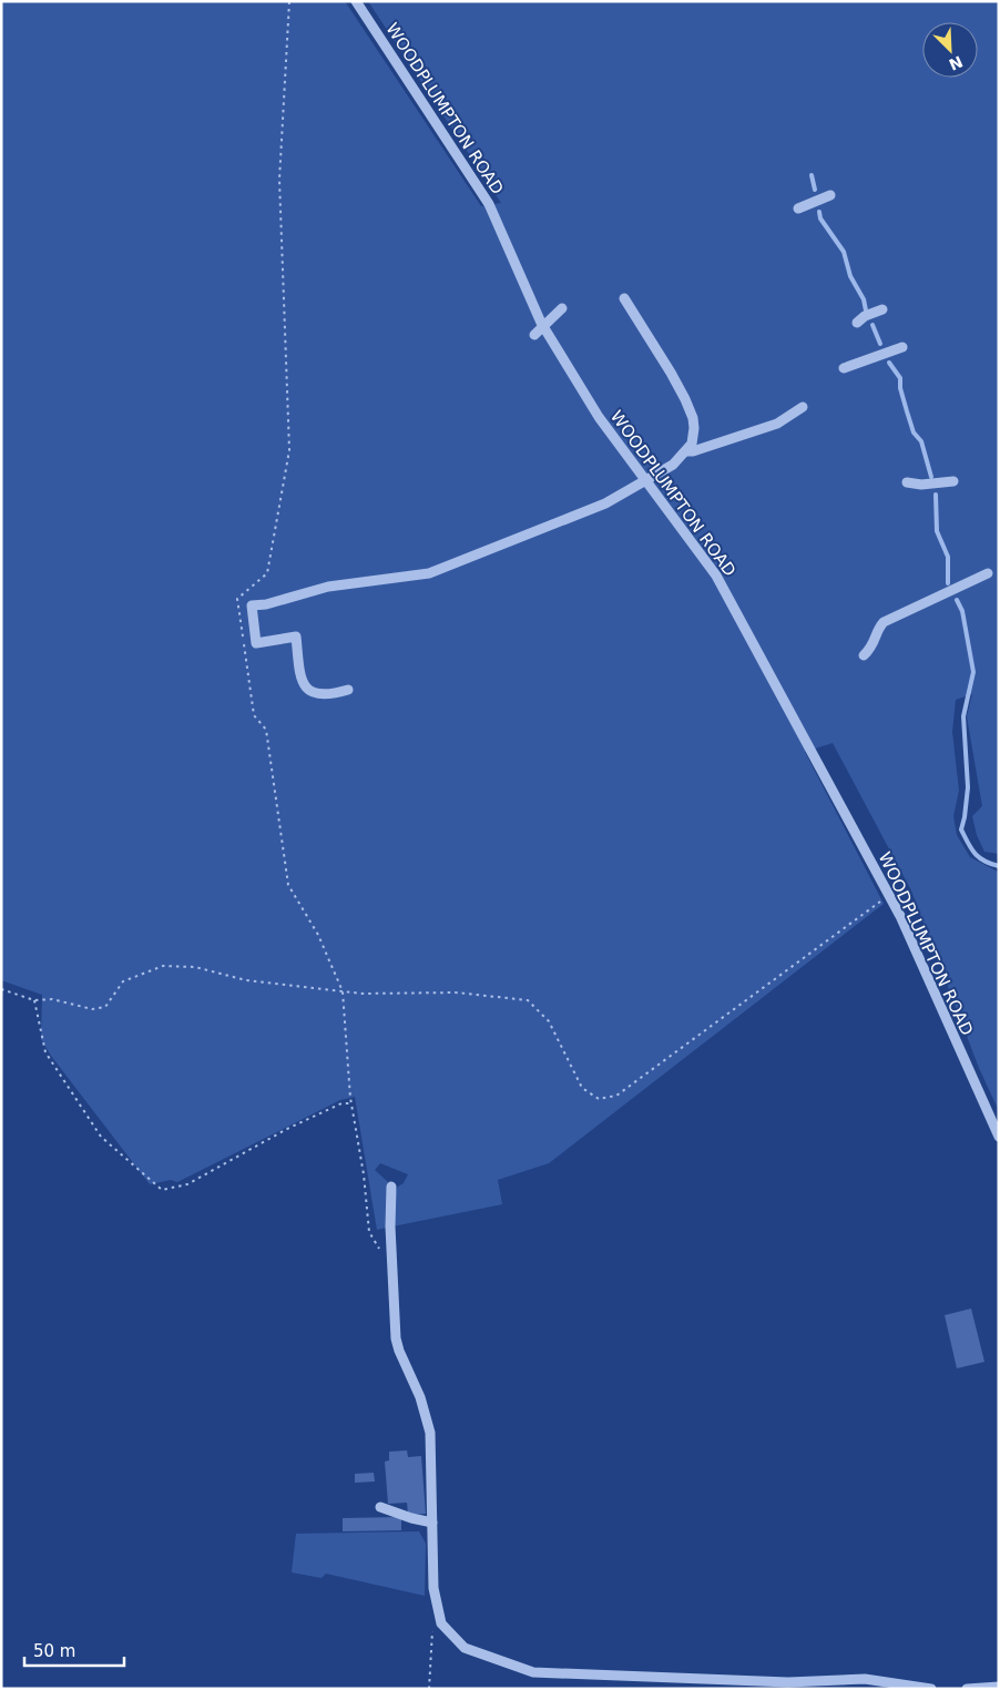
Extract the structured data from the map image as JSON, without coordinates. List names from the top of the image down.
{
  "streets": {
    "street": ["WOODPLUMPTON ROAD"]
  },
  "scale_bar": "50 m",
  "north": "bottom right"
}
